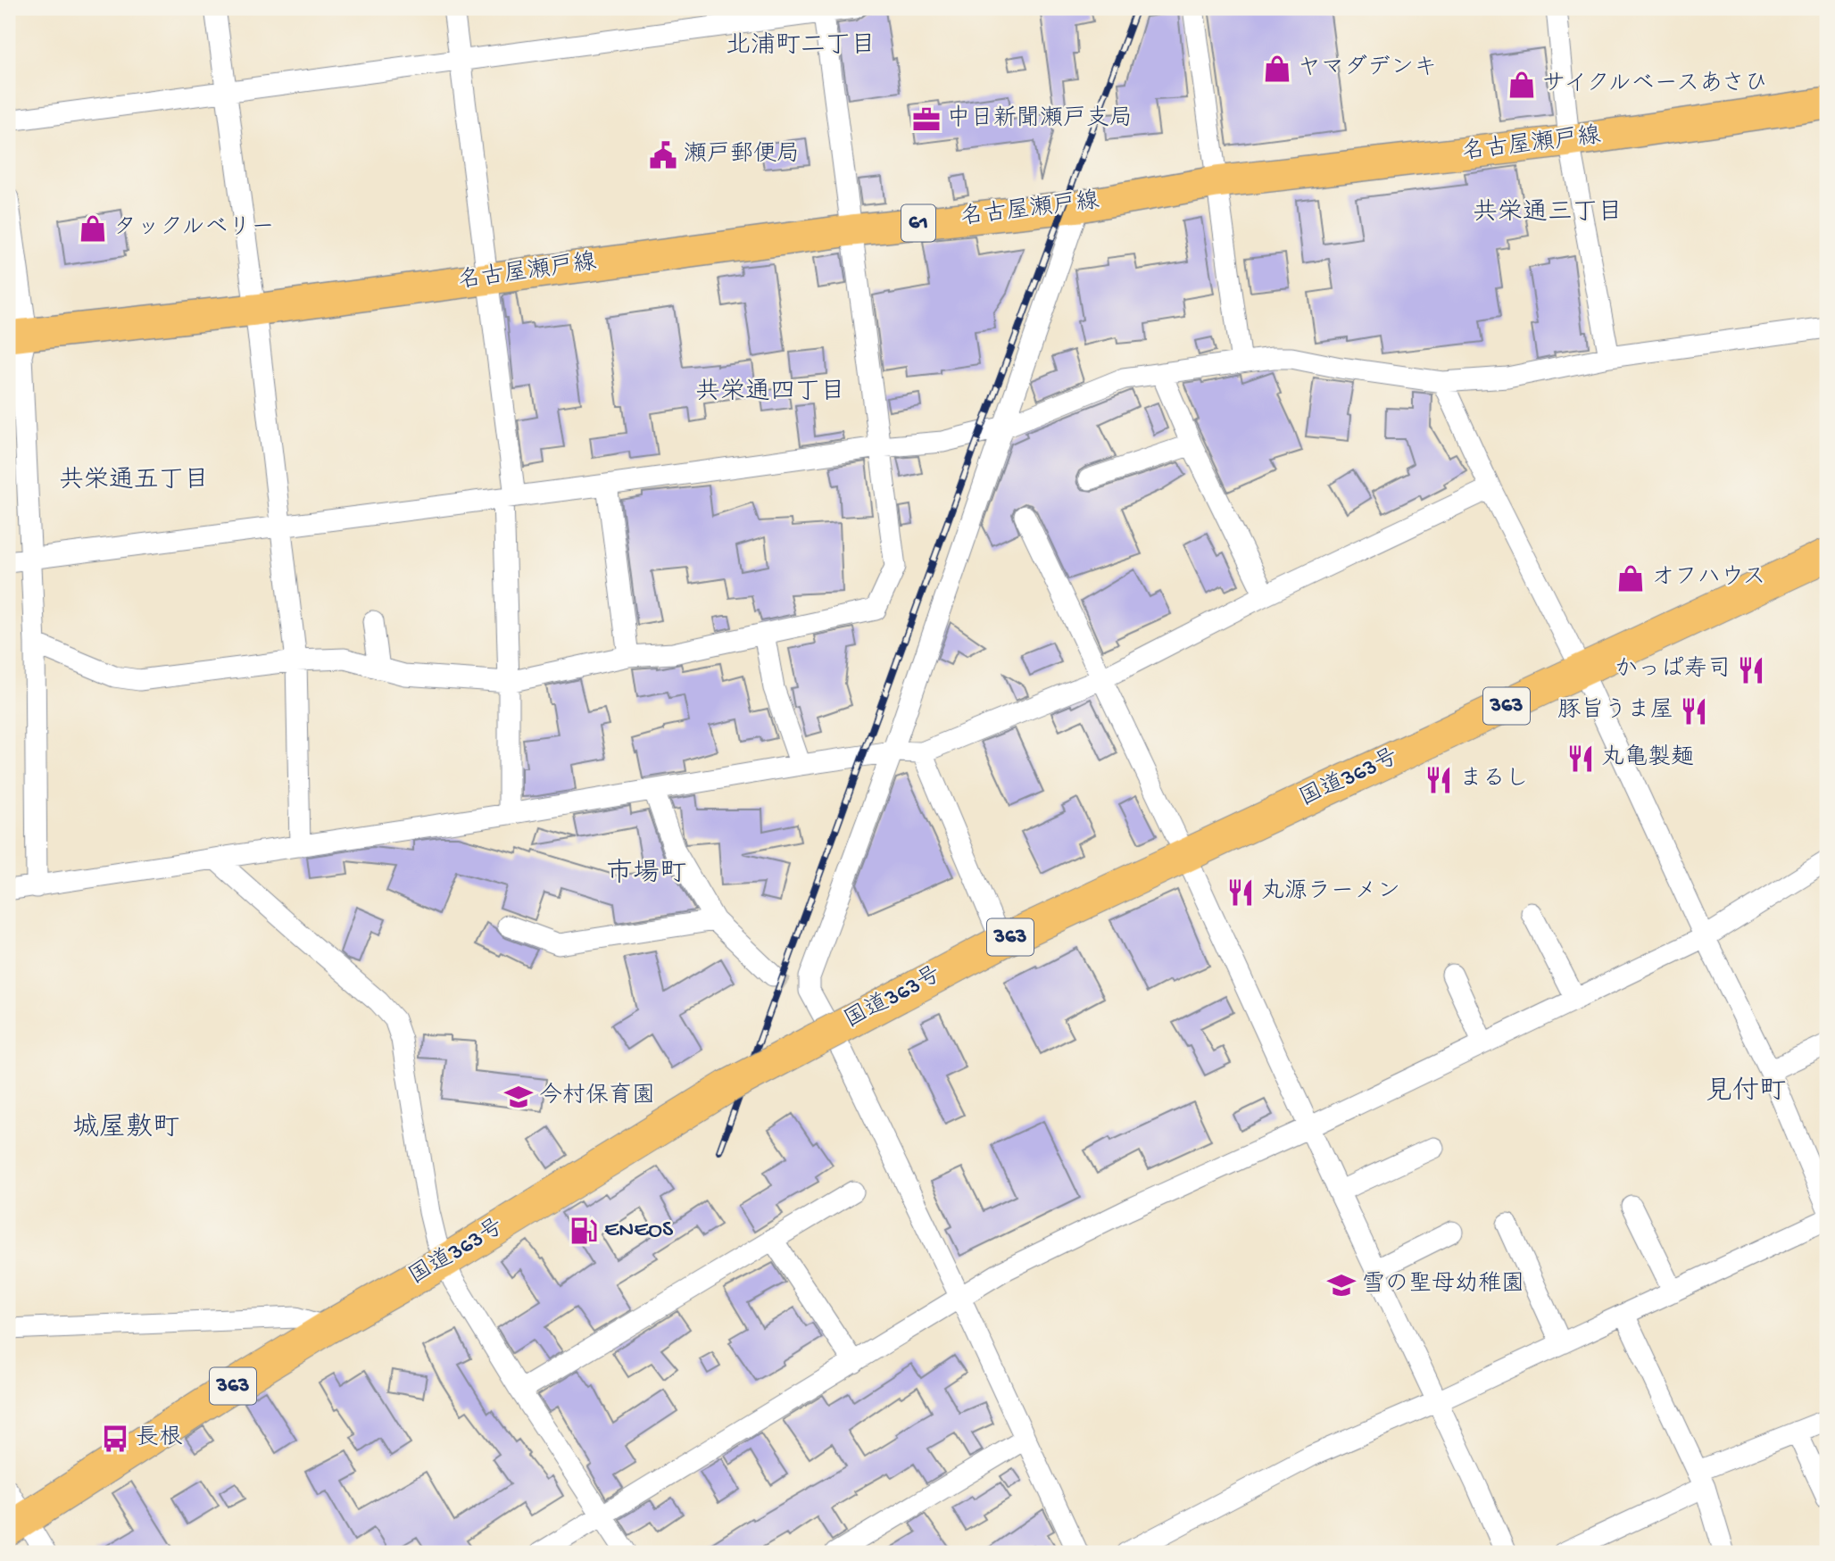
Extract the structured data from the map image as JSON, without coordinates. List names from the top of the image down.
{
  "streets": {
    "highway": ["363", "国道363号"],
    "main road": ["名古屋瀬戸線", "61"]
  },
  "districts": [
    "北浦町二丁目",
    "共栄通三丁目",
    "共栄通四丁目",
    "共栄通五丁目",
    "市場町",
    "見付町",
    "城屋敷町"
  ],
  "places": {
    "shop": [
      "ヤマダデンキ",
      "サイクルベースあさひ",
      "タックルベリー",
      "オフハウス"
    ],
    "office": ["中日新聞瀬戸支局"],
    "public building": ["瀬戸郵便局"],
    "restaurant": [
      "かっぱ寿司",
      "豚旨うま屋",
      "丸亀製麺",
      "まるし",
      "丸源ラーメン"
    ],
    "school or university": ["今村保育園", "雪の聖母幼稚園"],
    "fuel station": ["ENEOS"],
    "bus stop": ["長根"]
  }
}
